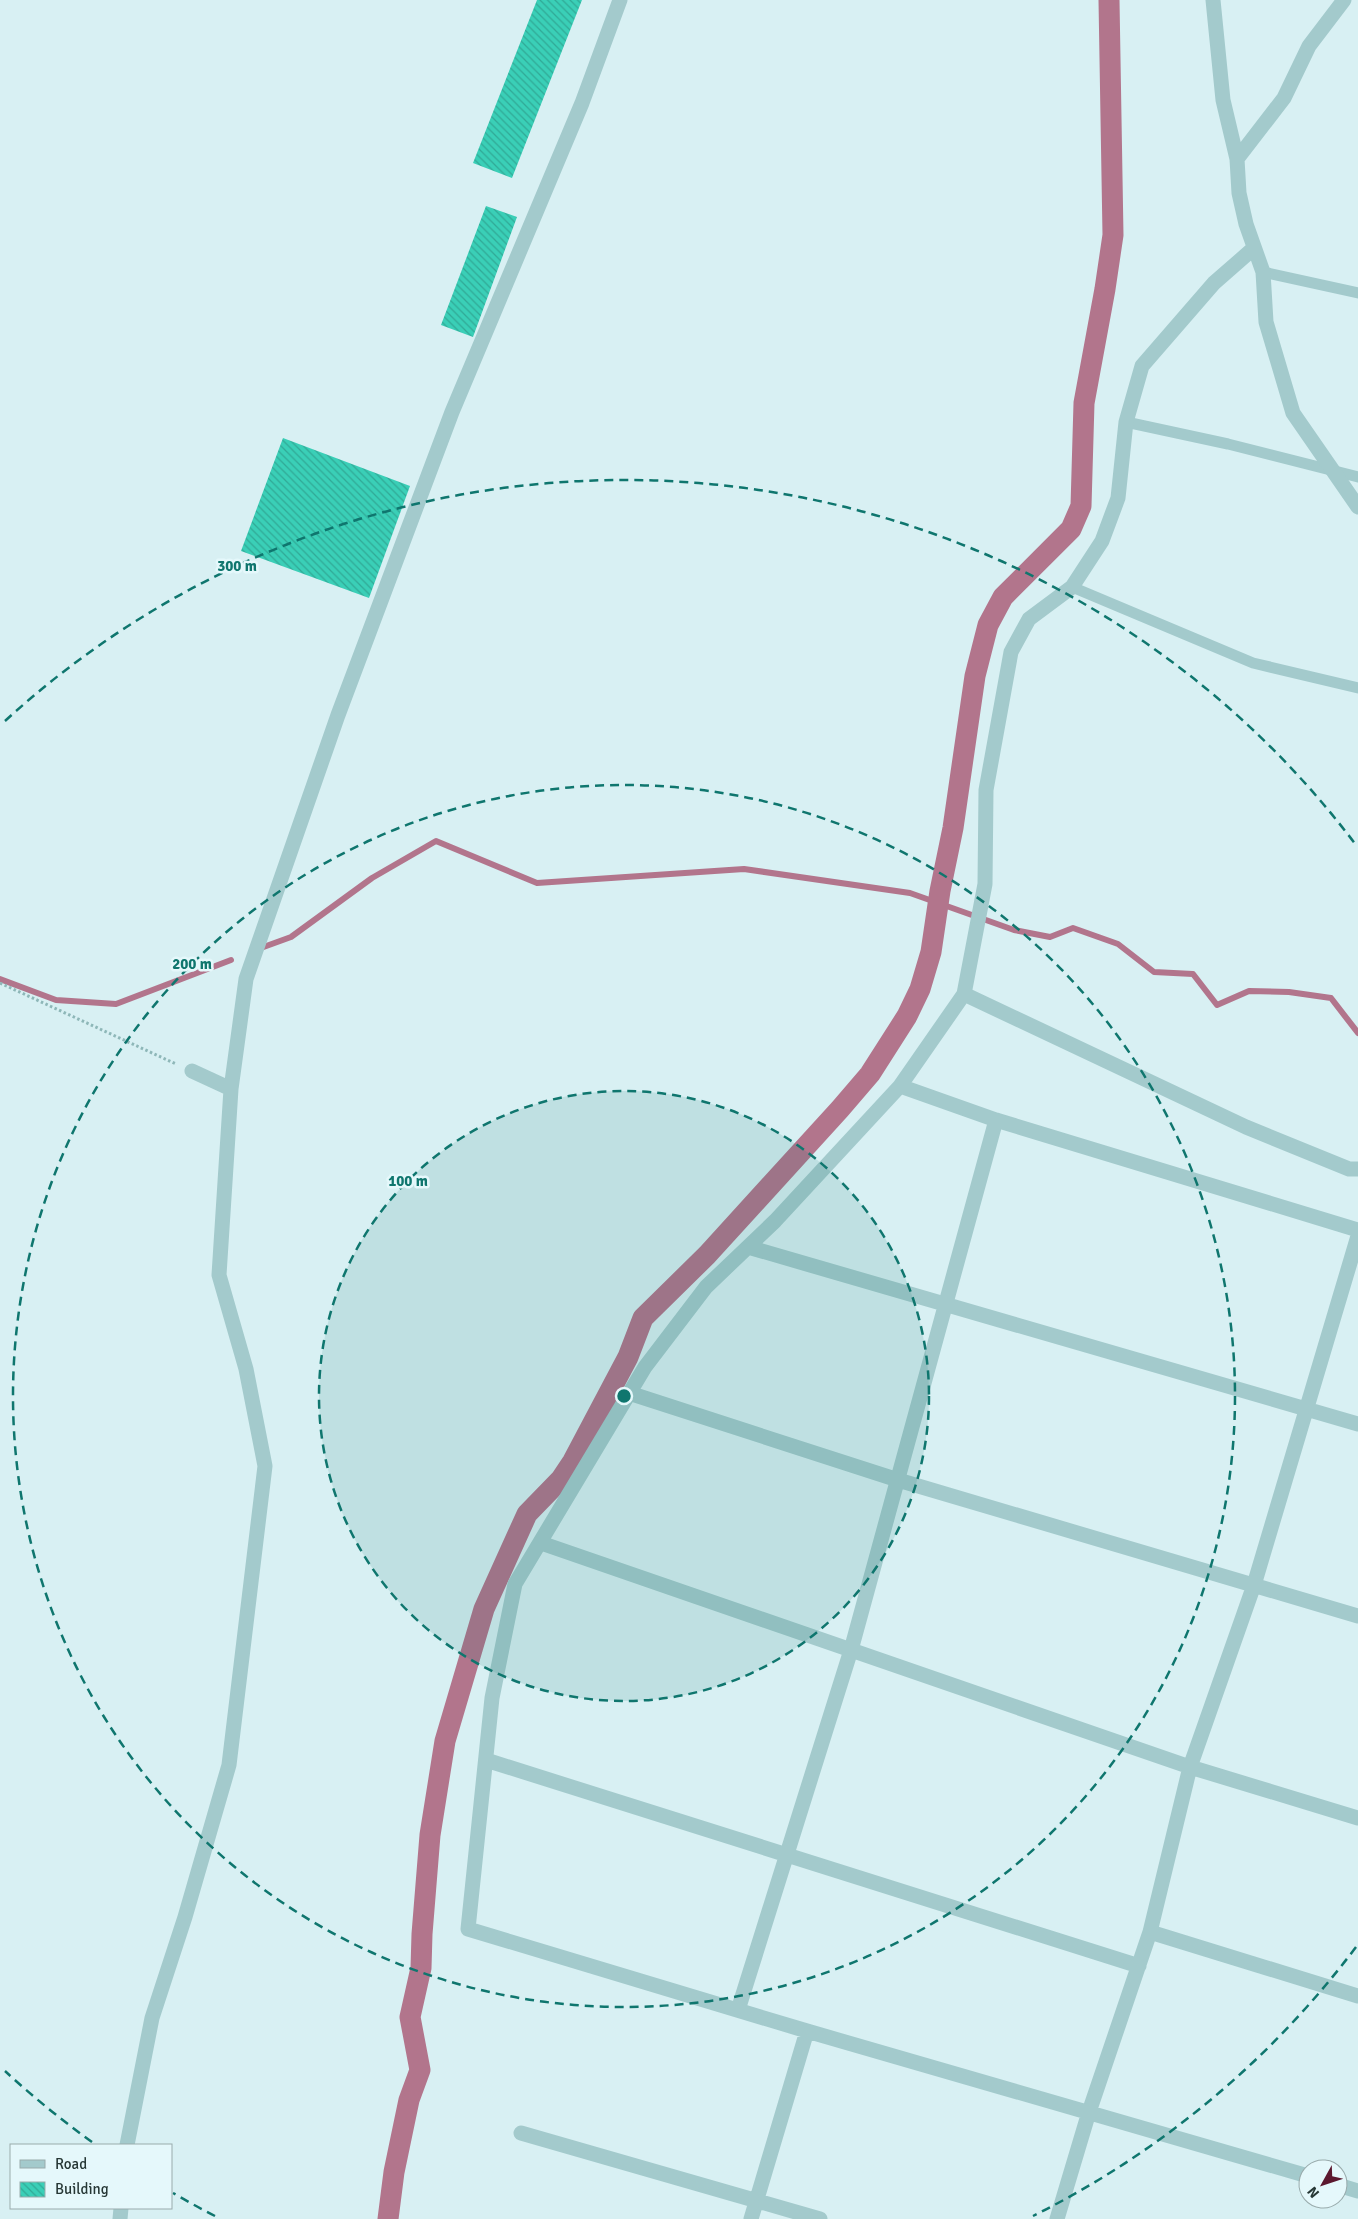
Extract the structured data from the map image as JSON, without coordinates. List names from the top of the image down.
{
  "legend": ["Road", "Building"],
  "north": "bottom left",
  "rings": ["300 m", "200 m", "100 m"]
}
